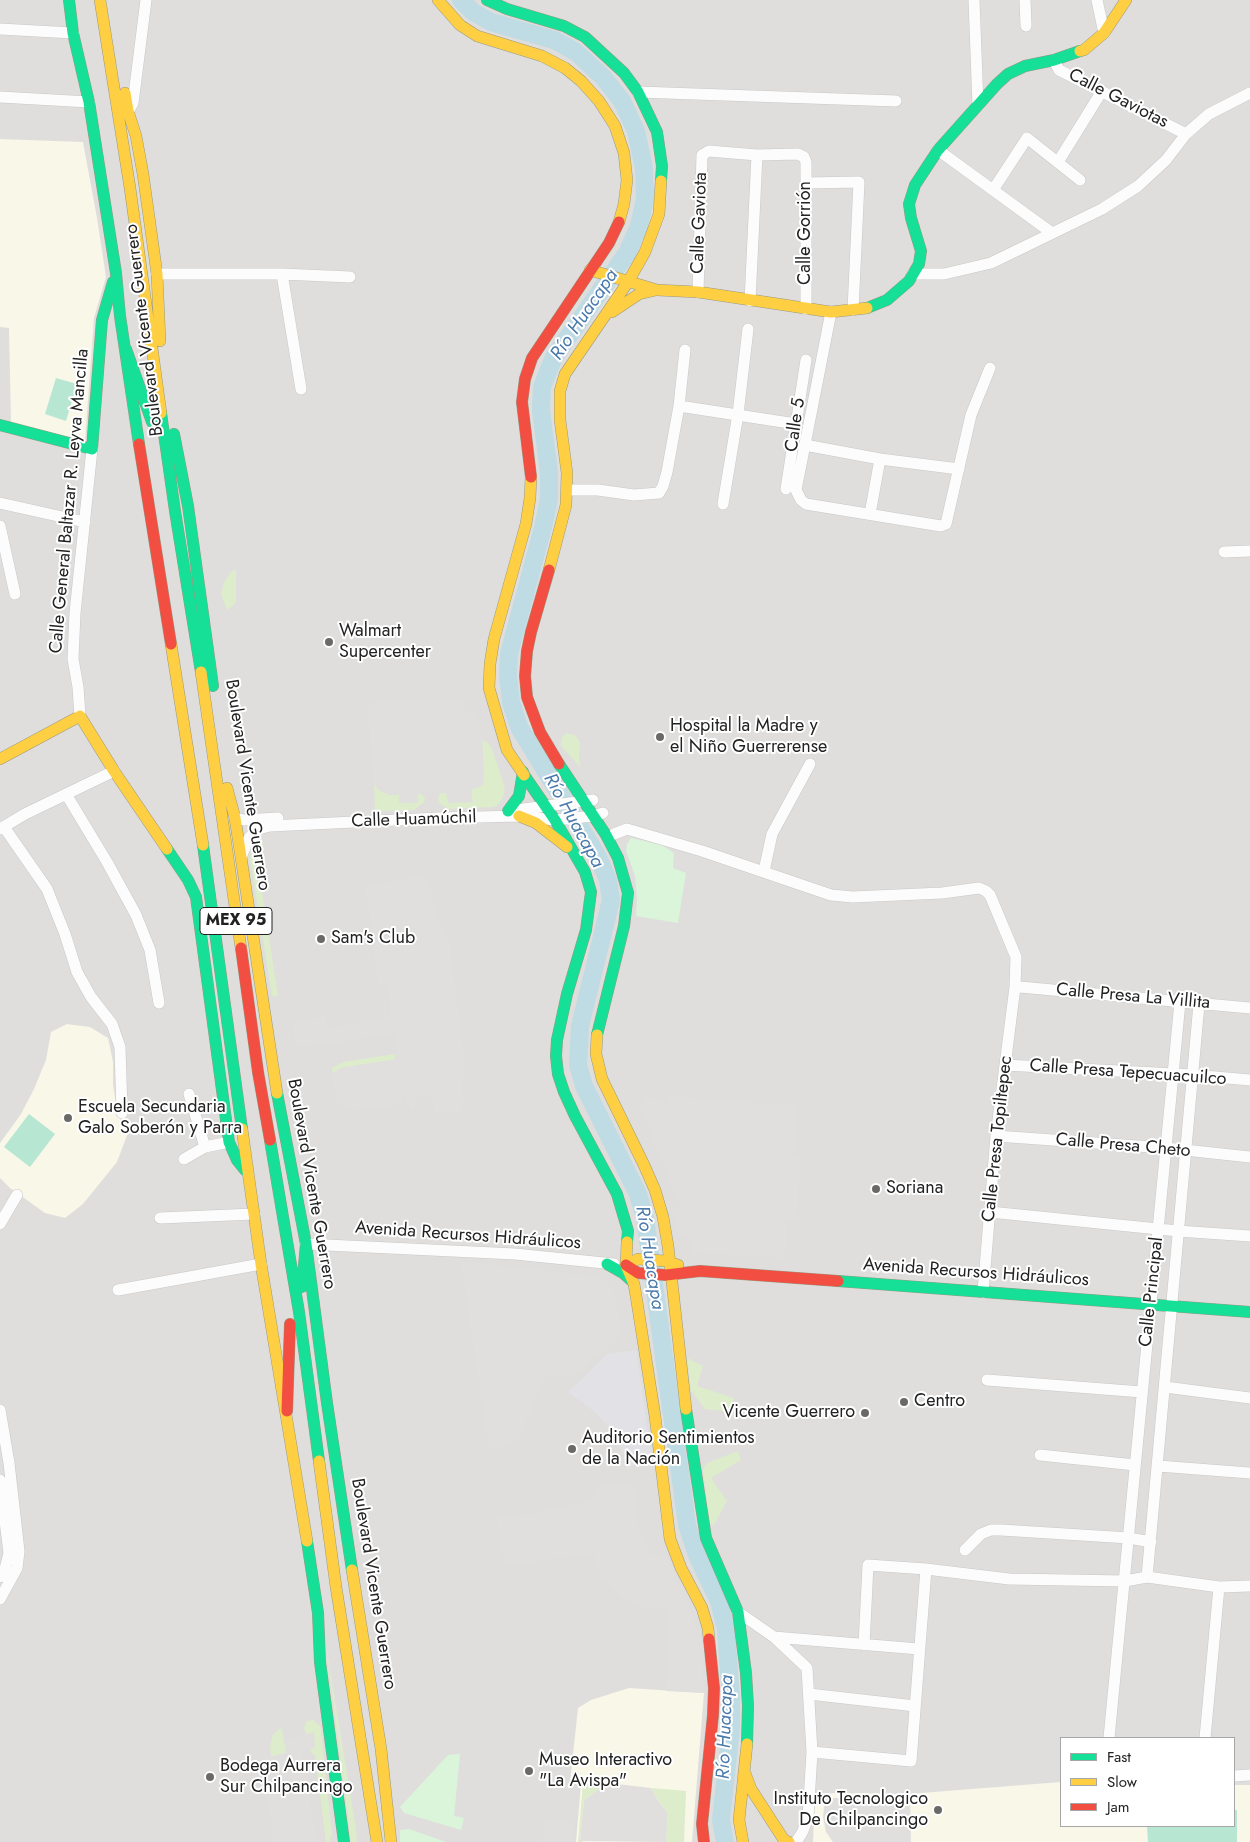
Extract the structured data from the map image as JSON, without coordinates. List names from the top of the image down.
{
  "streets": {
    "main road": [
      "Boulevard Vicente Guerrero",
      "Calle General Baltazar R. Leyva Mancilla",
      "MEX 95",
      "Avenida Recursos Hidráulicos"
    ],
    "street": [
      "Calle Gaviotas",
      "Calle Gaviota",
      "Calle Gorrión",
      "Calle 5",
      "Calle Huamúchil",
      "Calle Presa La Villita",
      "Calle Presa Tepecuacuilco",
      "Calle Presa Topiltepec",
      "Calle Presa Cheto",
      "Calle Principal"
    ]
  },
  "crossings": [
    ["Calle Gaviota", "Calle Gorrión"],
    ["Boulevard Vicente Guerrero", "Calle General Baltazar R. Leyva Mancilla"],
    ["Boulevard Vicente Guerrero", "Calle Huamúchil"],
    ["Boulevard Vicente Guerrero", "Avenida Recursos Hidráulicos"],
    ["Calle Presa La Villita", "Calle Presa Topiltepec"],
    ["Calle Presa La Villita", "Calle Principal"],
    ["Calle Presa Tepecuacuilco", "Calle Presa Topiltepec"],
    ["Calle Presa Tepecuacuilco", "Calle Principal"],
    ["Calle Presa Topiltepec", "Calle Presa Cheto"],
    ["Calle Presa Topiltepec", "Avenida Recursos Hidráulicos"],
    ["Calle Presa Cheto", "Calle Principal"],
    ["Avenida Recursos Hidráulicos", "Calle Principal"]
  ],
  "water": ["Río Huacapa"],
  "places": [
    "Walmart Supercenter",
    "Hospital la Madre y el Niño Guerrerense",
    "Sam's Club",
    "Escuela Secundaria Galo Soberón y Parra",
    "Soriana",
    "Centro",
    "Vicente Guerrero",
    "Auditorio Sentimientos de la Nación",
    "Museo Interactivo \"La Avispa\"",
    "Bodega Aurrera Sur Chilpancingo",
    "Instituto Tecnologico De Chilpancingo"
  ],
  "legend": ["Fast", "Slow", "Jam"]
}
